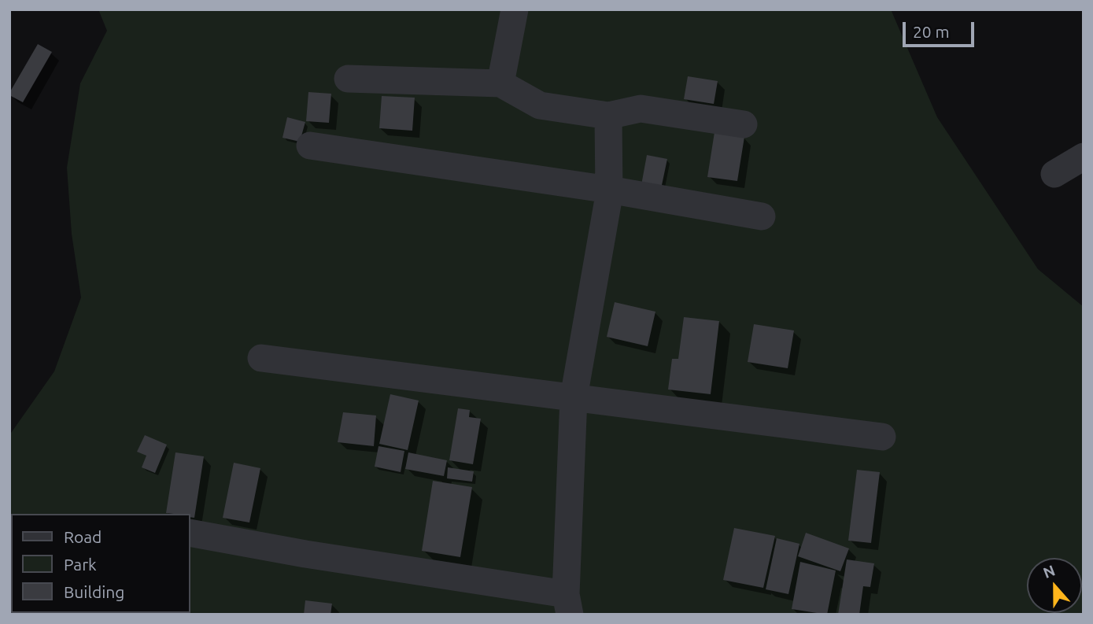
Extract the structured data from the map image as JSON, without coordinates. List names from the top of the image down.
{
  "legend": ["Road", "Park", "Building"],
  "scale_bar": "20 m",
  "north": "top"
}
